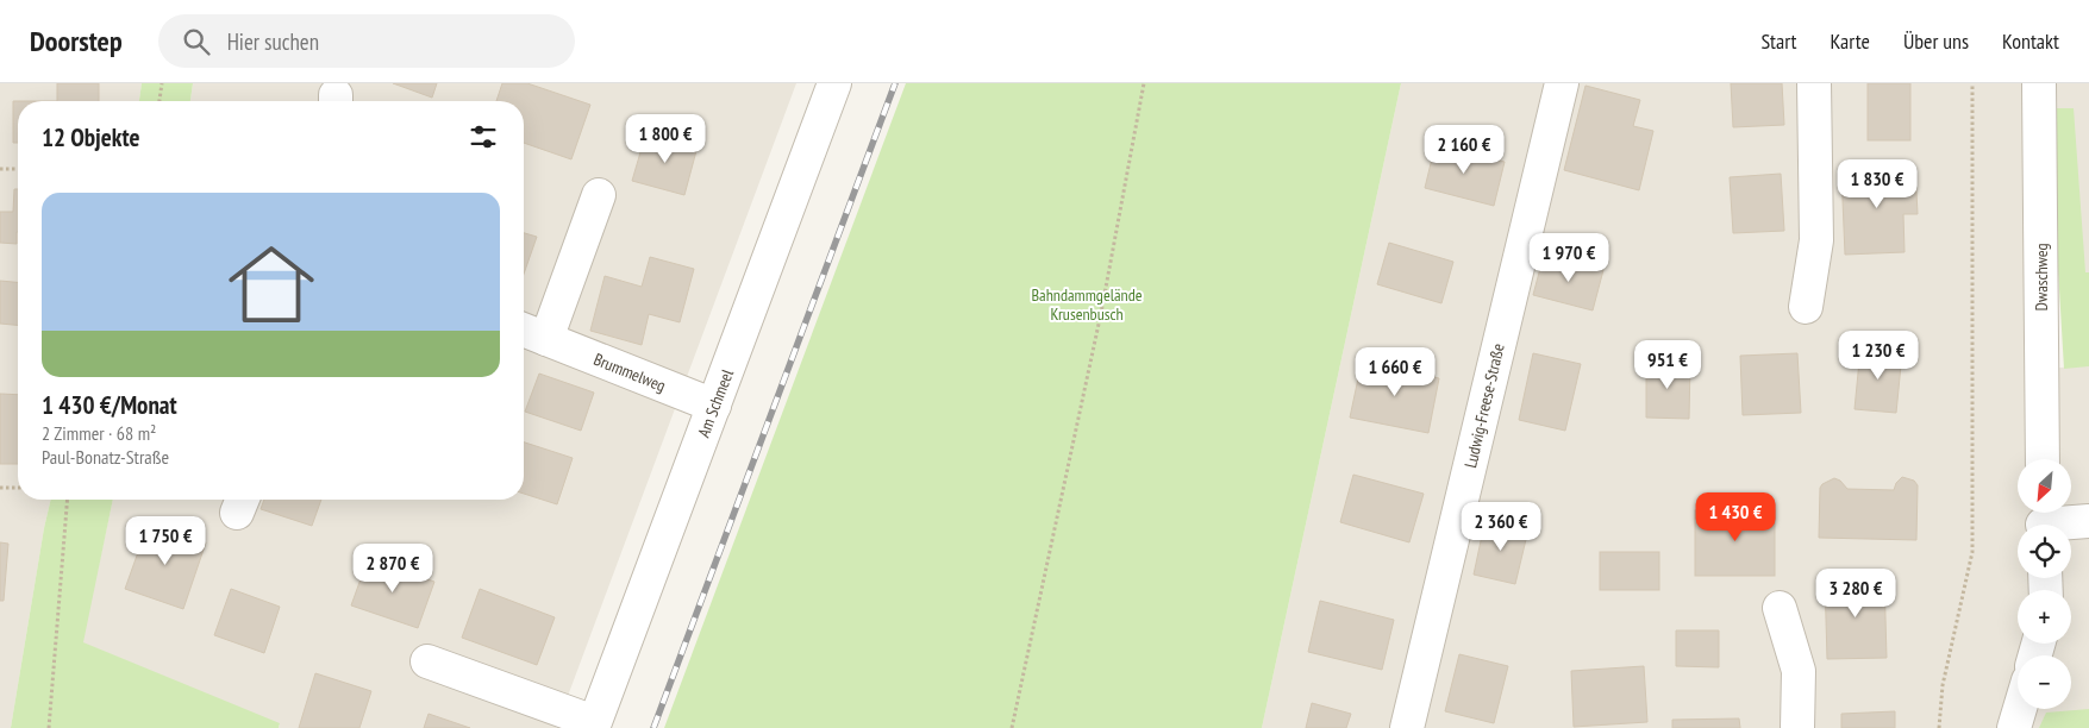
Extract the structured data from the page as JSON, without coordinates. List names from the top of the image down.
{
  "streets": {
    "street": [
      "Dwaschweg",
      "Brummelweg",
      "Am Schmeel",
      "Ludwig-Freese-Straße"
    ]
  },
  "crossings": [
    ["Brummelweg", "Am Schmeel"]
  ],
  "parks": ["Bahndammgelände Krusenbusch"],
  "north": "bottom left",
  "page": {
    "header": "Doorstep",
    "search": "Hier suchen",
    "nav": [
      "Start",
      "Karte",
      "Über uns",
      "Kontakt"
    ],
    "heading": "12 Objekte",
    "price": [
      "1 800 €",
      "2 160 €",
      "1 830 €",
      "1 970 €",
      "1 230 €",
      "951 €",
      "1 660 €",
      "1 430 €",
      "2 360 €",
      "1 750 €",
      "2 870 €",
      "3 280 €"
    ],
    "list": [
      {
        "name": "1 430 €/Monat",
        "note": "2 Zimmer · 68 m² · Paul-Bonatz-Straße"
      }
    ],
    "map_buttons": ["+", "−"]
  }
}
